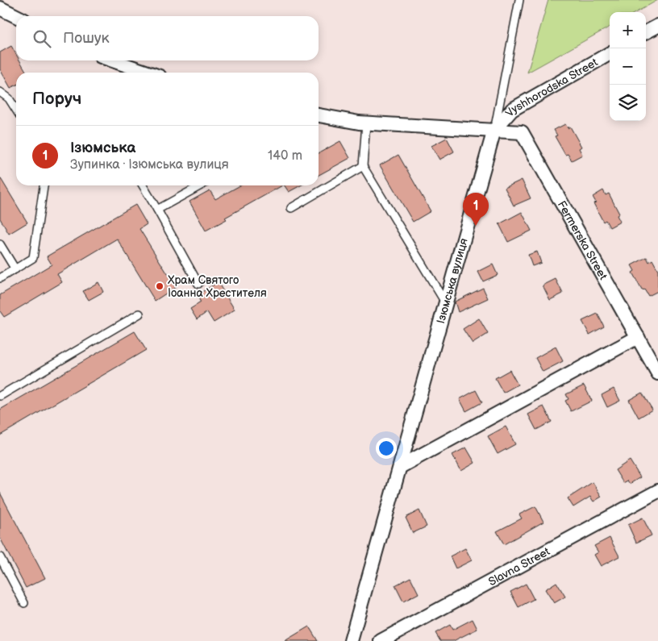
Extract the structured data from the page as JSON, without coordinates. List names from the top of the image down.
{
  "streets": {
    "street": [
      "Vyshhorodska Street",
      "Fermerska Street",
      "Ізюмська вулиця",
      "Slavna Street"
    ]
  },
  "crossings": [
    ["Vyshhorodska Street", "Fermerska Street"],
    ["Vyshhorodska Street", "Ізюмська вулиця"],
    ["Fermerska Street", "Ізюмська вулиця"]
  ],
  "places": ["Храм Святого Іоанна Хрестителя"],
  "page": {
    "map_buttons": ["+", "−"],
    "search": "Пошук",
    "heading": "Поруч",
    "list": [
      {
        "mark": "1",
        "name": "Ізюмська",
        "note": "Зупинка · Ізюмська вулиця",
        "value": "140 m"
      }
    ],
    "pins": "1"
  }
}
